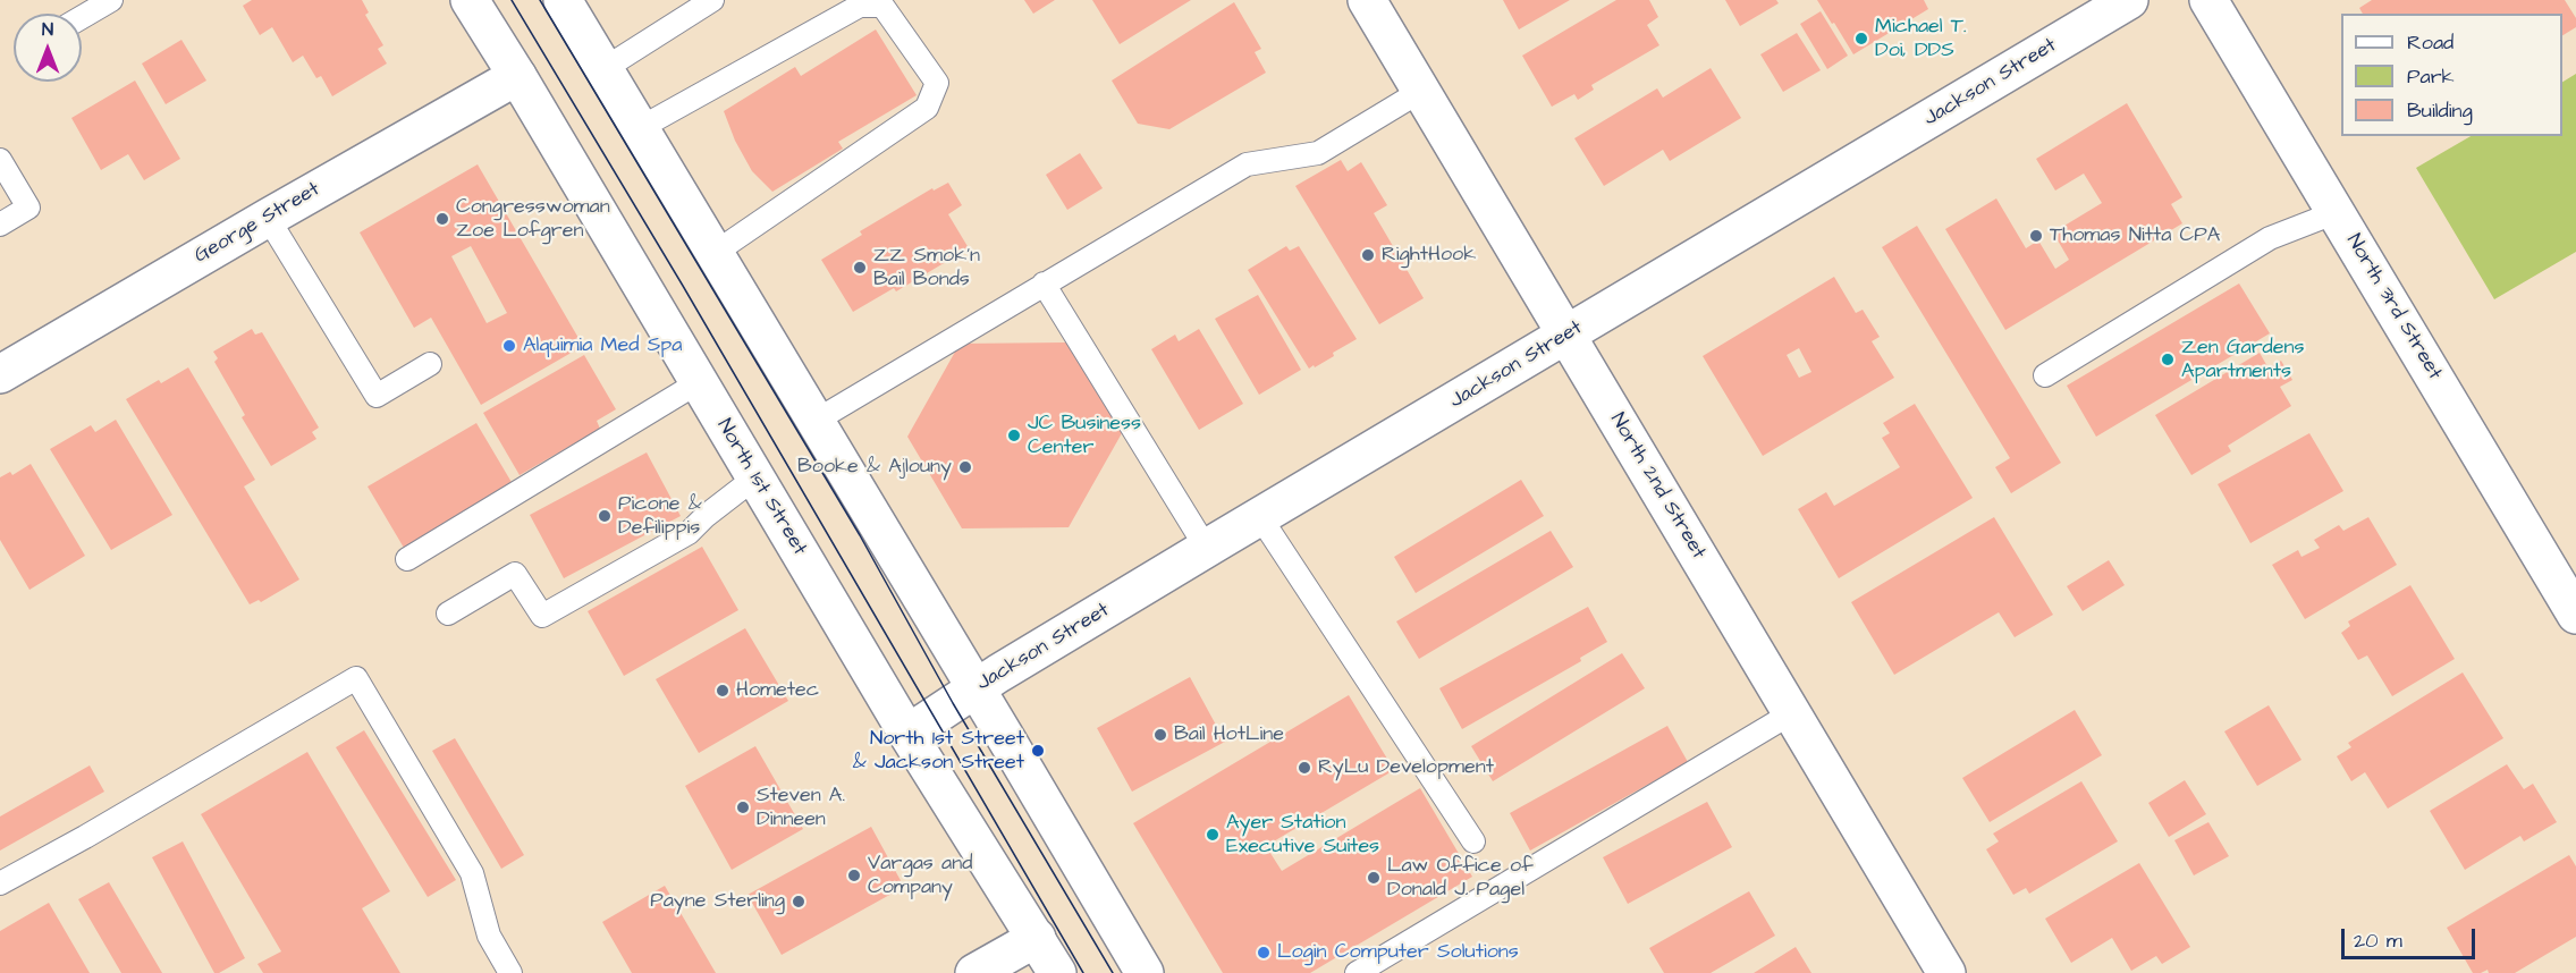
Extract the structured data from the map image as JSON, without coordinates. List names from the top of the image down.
{
  "streets": {
    "street": [
      "Jackson Street",
      "George Street",
      "North 3rd Street",
      "North 2nd Street",
      "North 1st Street"
    ]
  },
  "crossings": [
    ["Jackson Street", "North 2nd Street"],
    ["Jackson Street", "North 1st Street"],
    ["George Street", "North 1st Street"]
  ],
  "places": [
    "Michael T. Doi, DDS",
    "Congresswoman Zoe Lofgren",
    "Thomas Nitta CPA",
    "RightHook",
    "ZZ Smok’n Bail Bonds",
    "Alquimia Med Spa",
    "Zen Gardens Apartments",
    "JC Business Center",
    "Booke & Ajlouny",
    "Picone & Defilippis",
    "Hometec",
    "Bail HotLine",
    "North 1st Street & Jackson Street",
    "RyLu Development",
    "Steven A. Dinneen",
    "Ayer Station Executive Suites",
    "Vargas and Company",
    "Law Office of Donald J. Pagel",
    "Payne Sterling",
    "Login Computer Solutions"
  ],
  "legend": ["Road", "Park", "Building"],
  "scale_bar": "20 m",
  "north": "top"
}
